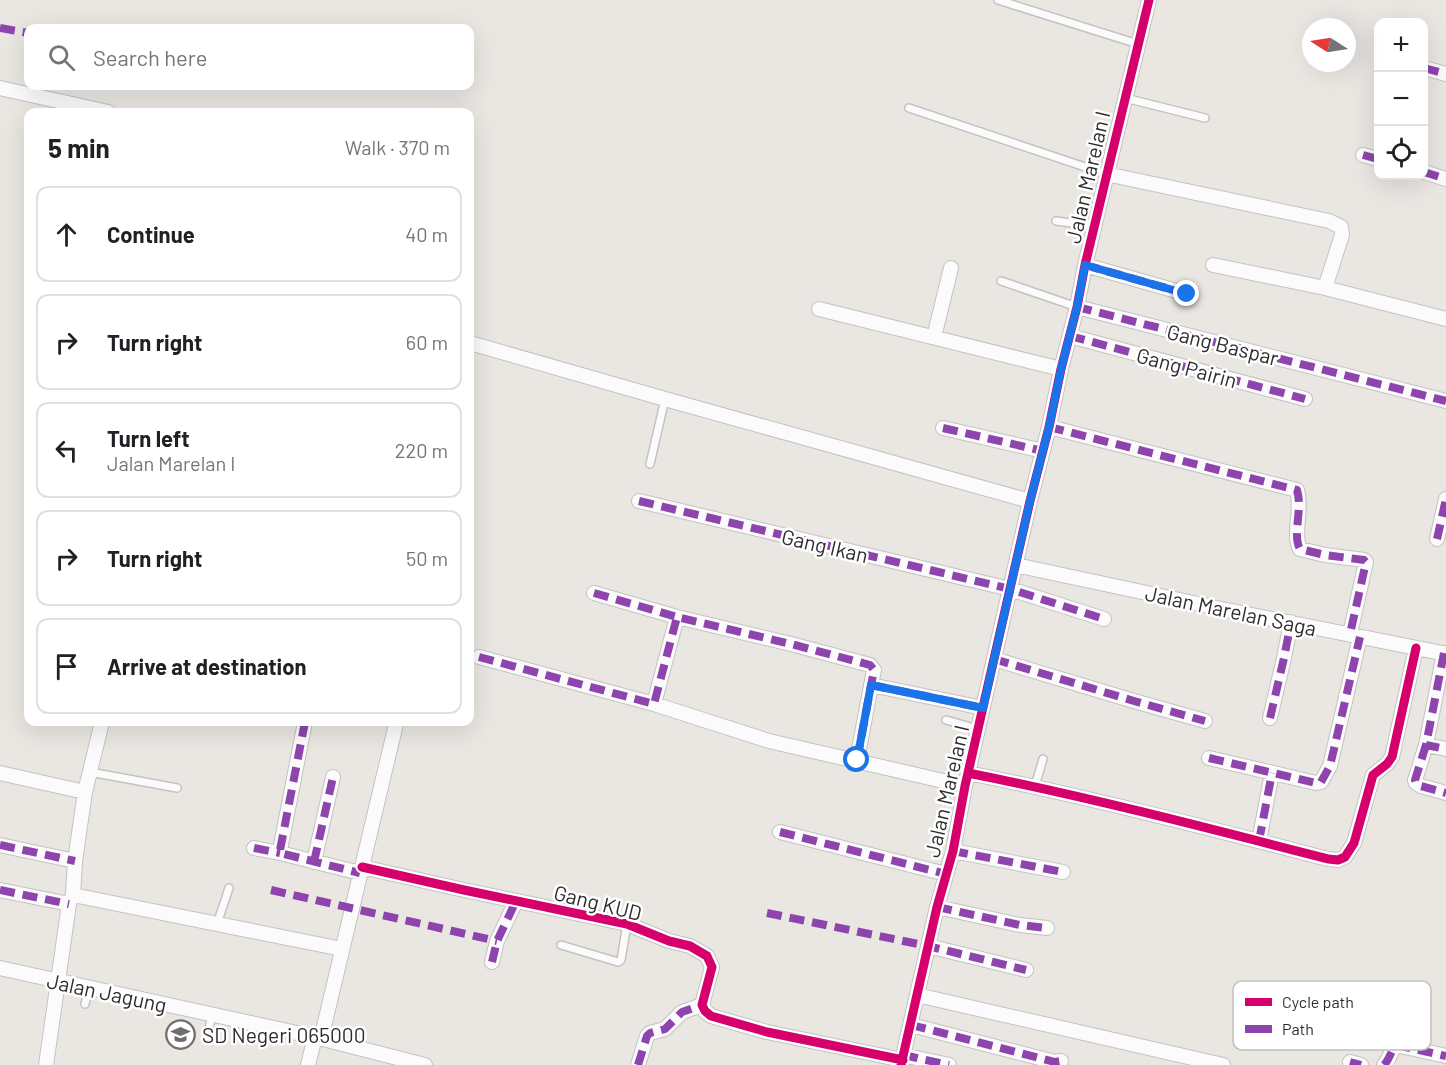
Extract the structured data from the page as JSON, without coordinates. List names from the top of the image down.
{
  "streets": {
    "street": [
      "Jalan Marelan I",
      "Gang Baspar",
      "Gang Pairin",
      "Gang Ikan",
      "Jalan Marelan Saga",
      "Gang KUD",
      "Jalan Jagung"
    ]
  },
  "crossings": [
    ["Jalan Marelan I", "Gang Baspar"],
    ["Jalan Marelan I", "Gang Pairin"],
    ["Jalan Marelan I", "Gang Ikan"],
    ["Jalan Marelan I", "Jalan Marelan Saga"]
  ],
  "places": {
    "school or university": ["SD Negeri 065000"]
  },
  "legend": ["Cycle path", "Path"],
  "north": "left",
  "page": {
    "map_buttons": ["+", "−"],
    "search": "Search here",
    "heading": ["5 min", "Walk · 370 m"],
    "list": [
      ["Continue", "40 m"],
      ["Turn right", "60 m"],
      ["Turn left", "Jalan Marelan I", "220 m"],
      ["Turn right", "50 m"],
      "Arrive at destination"
    ]
  }
}
